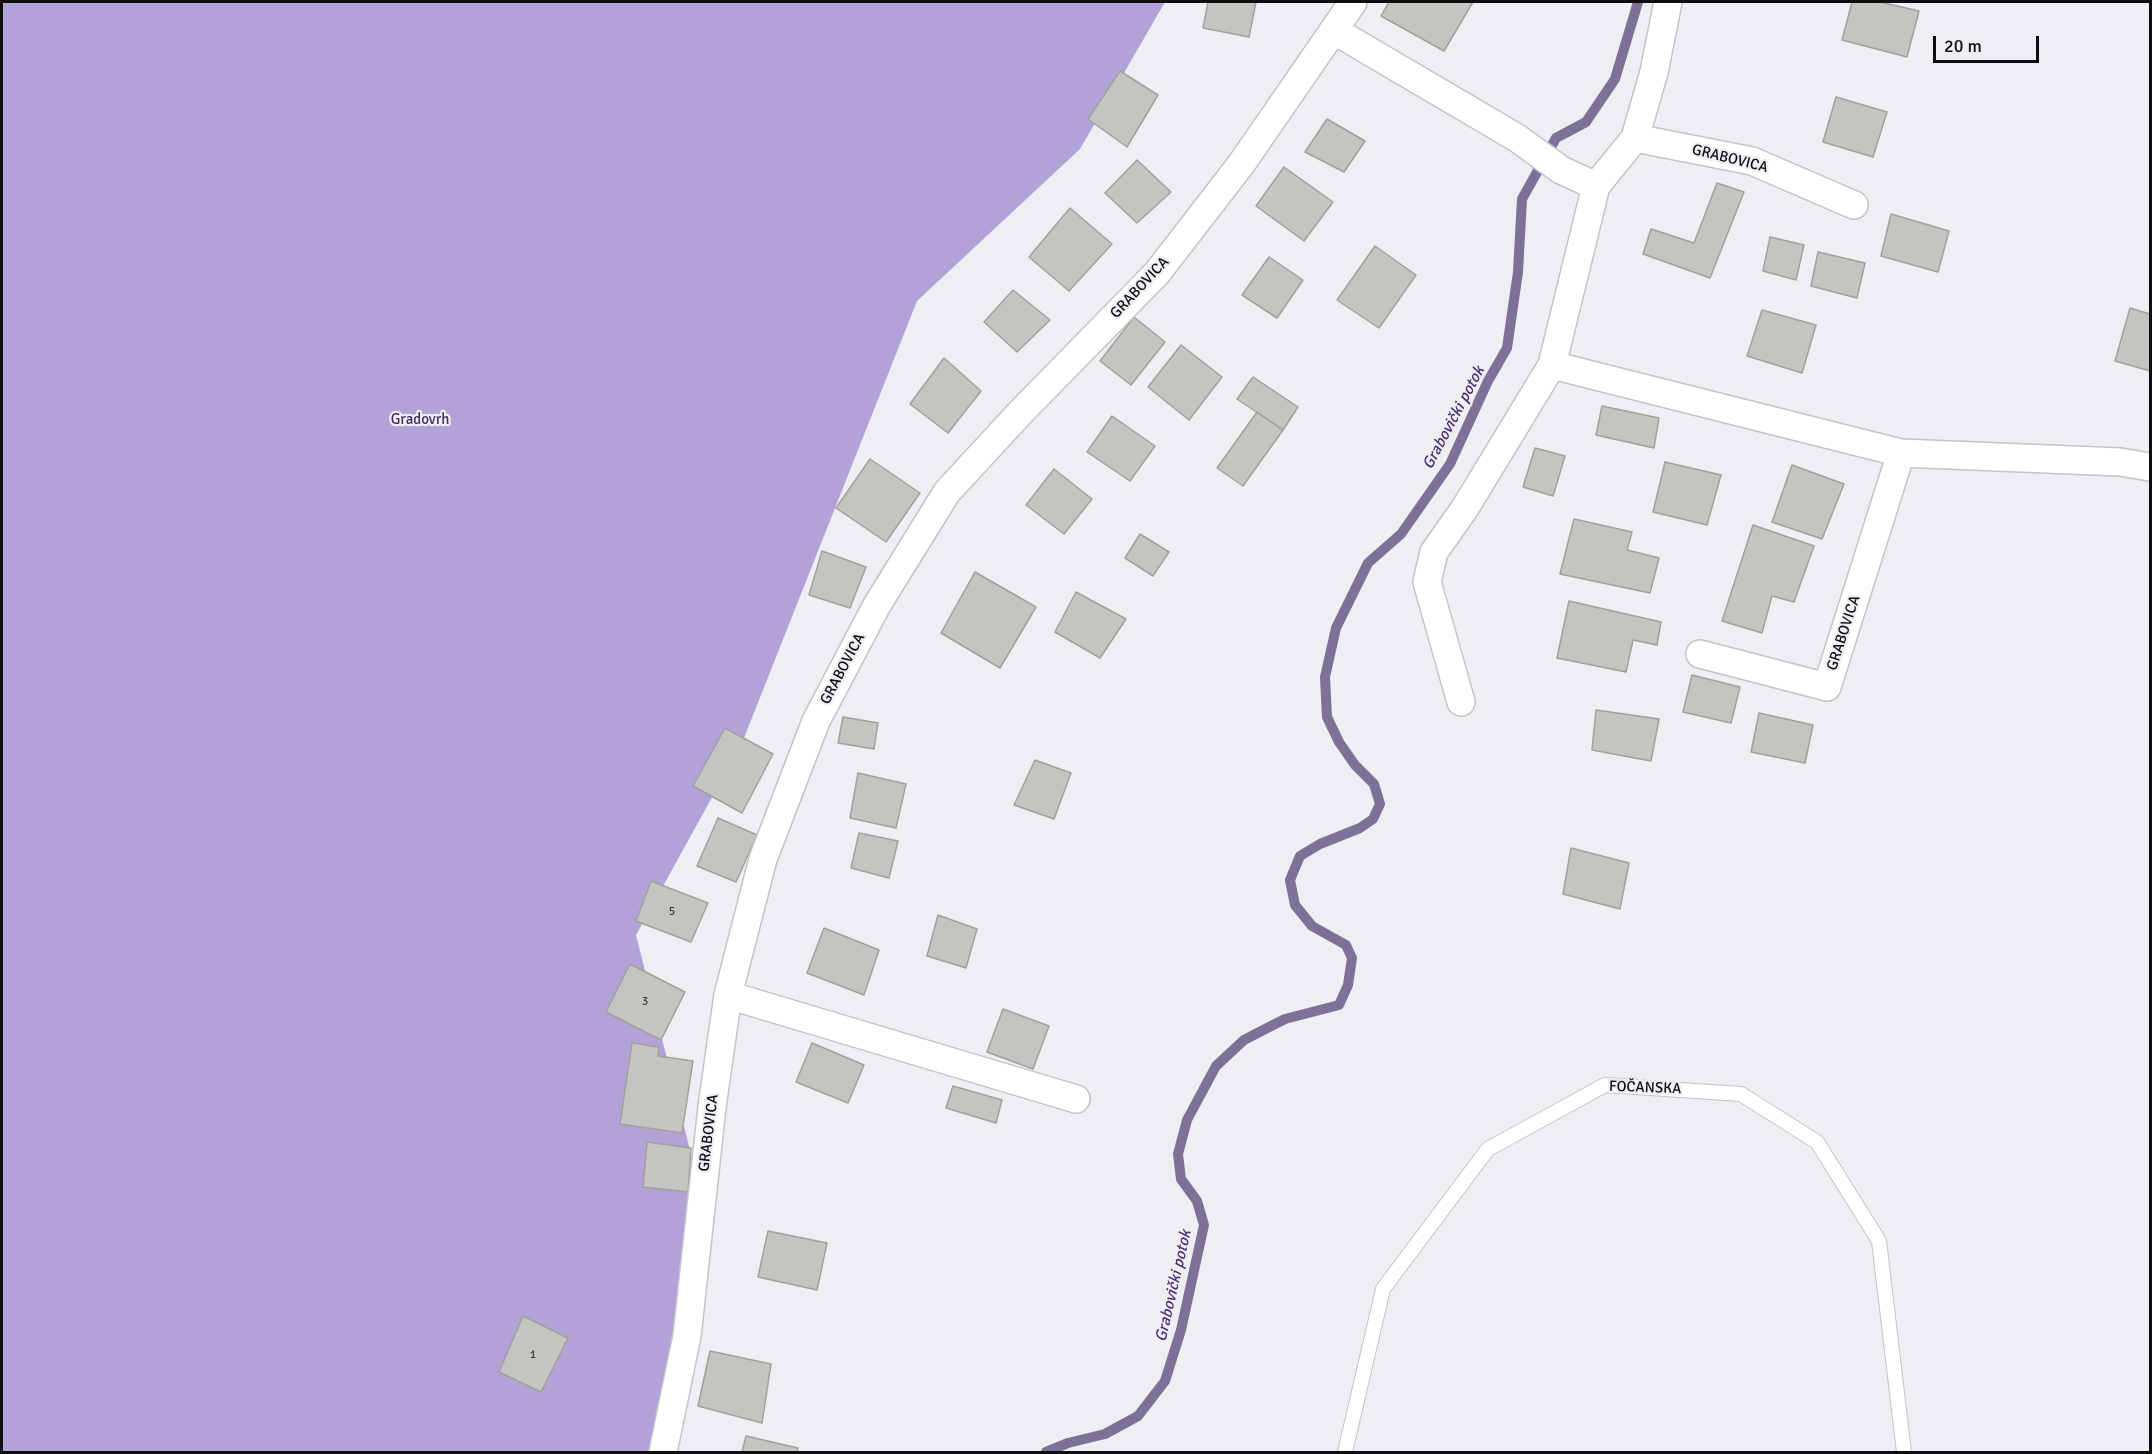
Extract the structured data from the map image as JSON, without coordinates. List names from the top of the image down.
{
  "streets": {
    "street": ["GRABOVICA"],
    "lane": ["FOČANSKA"]
  },
  "water": ["Grabovički potok"],
  "parks": ["Gradovrh"],
  "house_numbers": ["5", "3", "1"],
  "scale_bar": "20 m"
}
